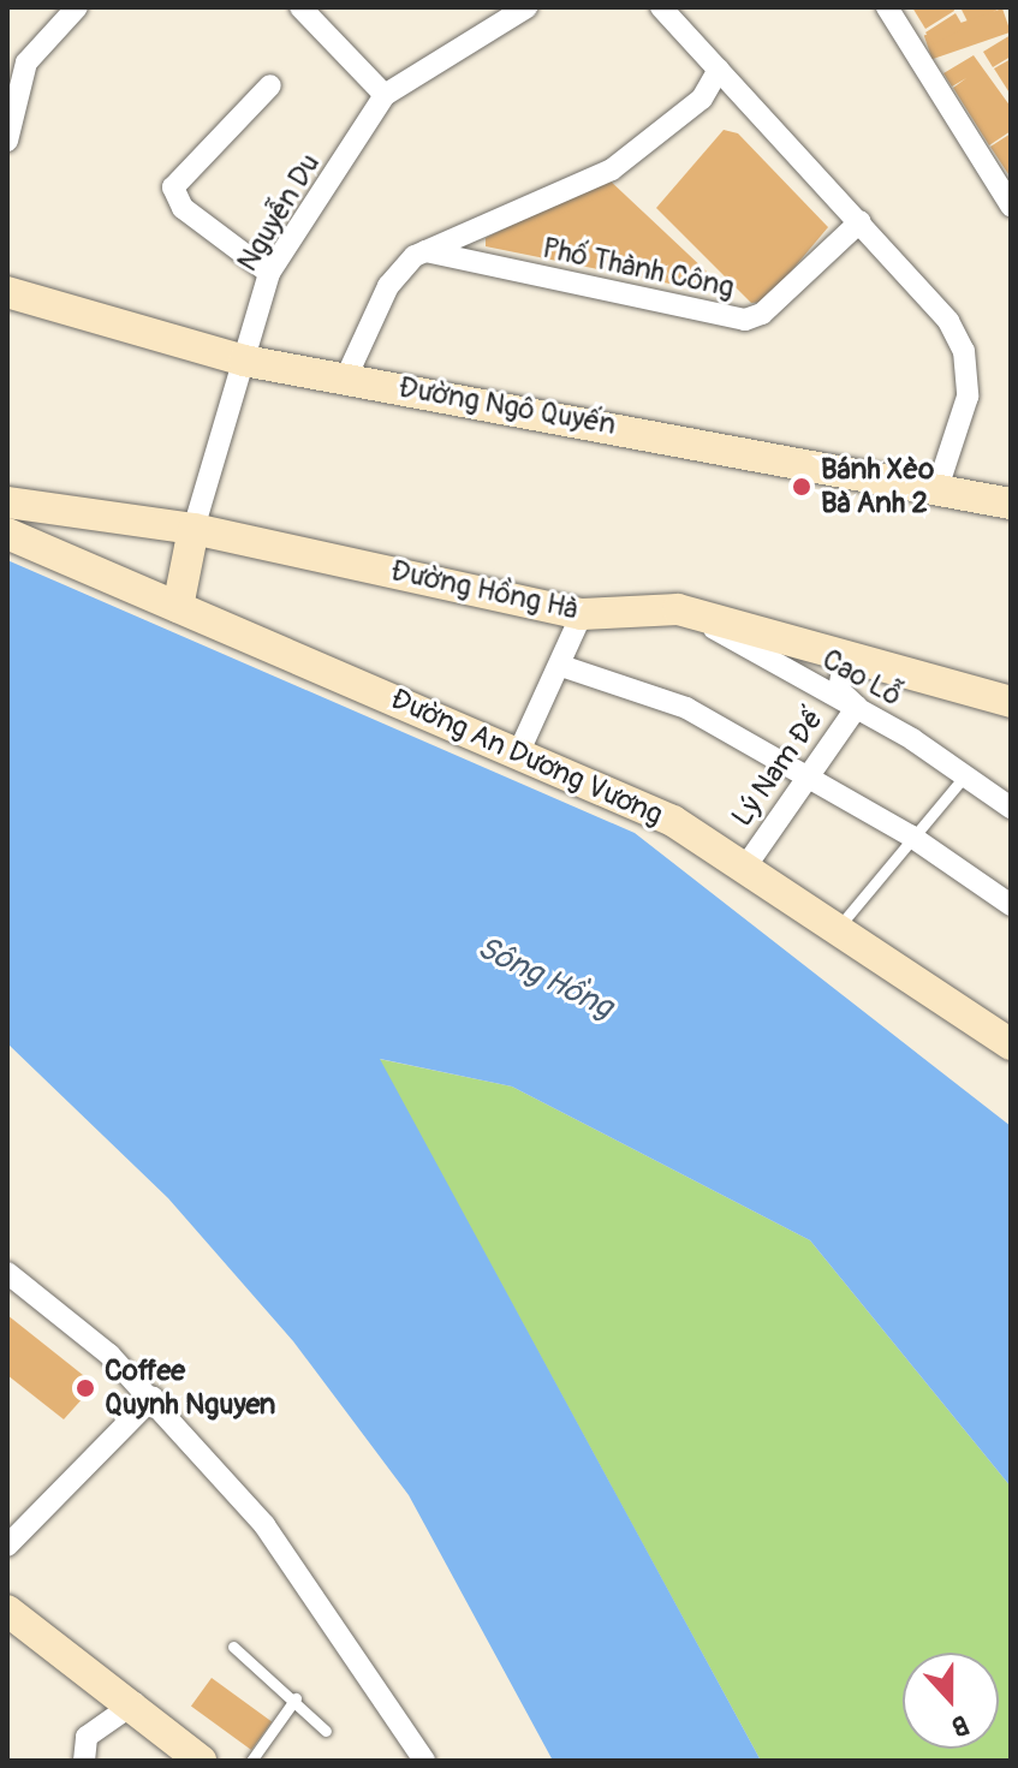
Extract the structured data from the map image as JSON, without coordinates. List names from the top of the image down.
{
  "streets": {
    "street": [
      "Nguyễn Du",
      "Phố Thành Công",
      "Đường Ngô Quyến",
      "Đường Hồng Hà",
      "Cao Lỗ",
      "Đường An Dương Vương",
      "Lý Nam Đế"
    ]
  },
  "crossings": [
    ["Nguyễn Du", "Đường Ngô Quyến"],
    ["Nguyễn Du", "Đường Hồng Hà"],
    ["Phố Thành Công", "Đường Ngô Quyến"],
    ["Đường Hồng Hà", "Cao Lỗ"],
    ["Đường Hồng Hà", "Lý Nam Đế"],
    ["Cao Lỗ", "Lý Nam Đế"],
    ["Đường An Dương Vương", "Lý Nam Đế"]
  ],
  "water": ["Sông Hồng"],
  "places": ["Bánh Xèo Bà Anh 2", "Coffee Quynh Nguyen"],
  "north": "bottom"
}
